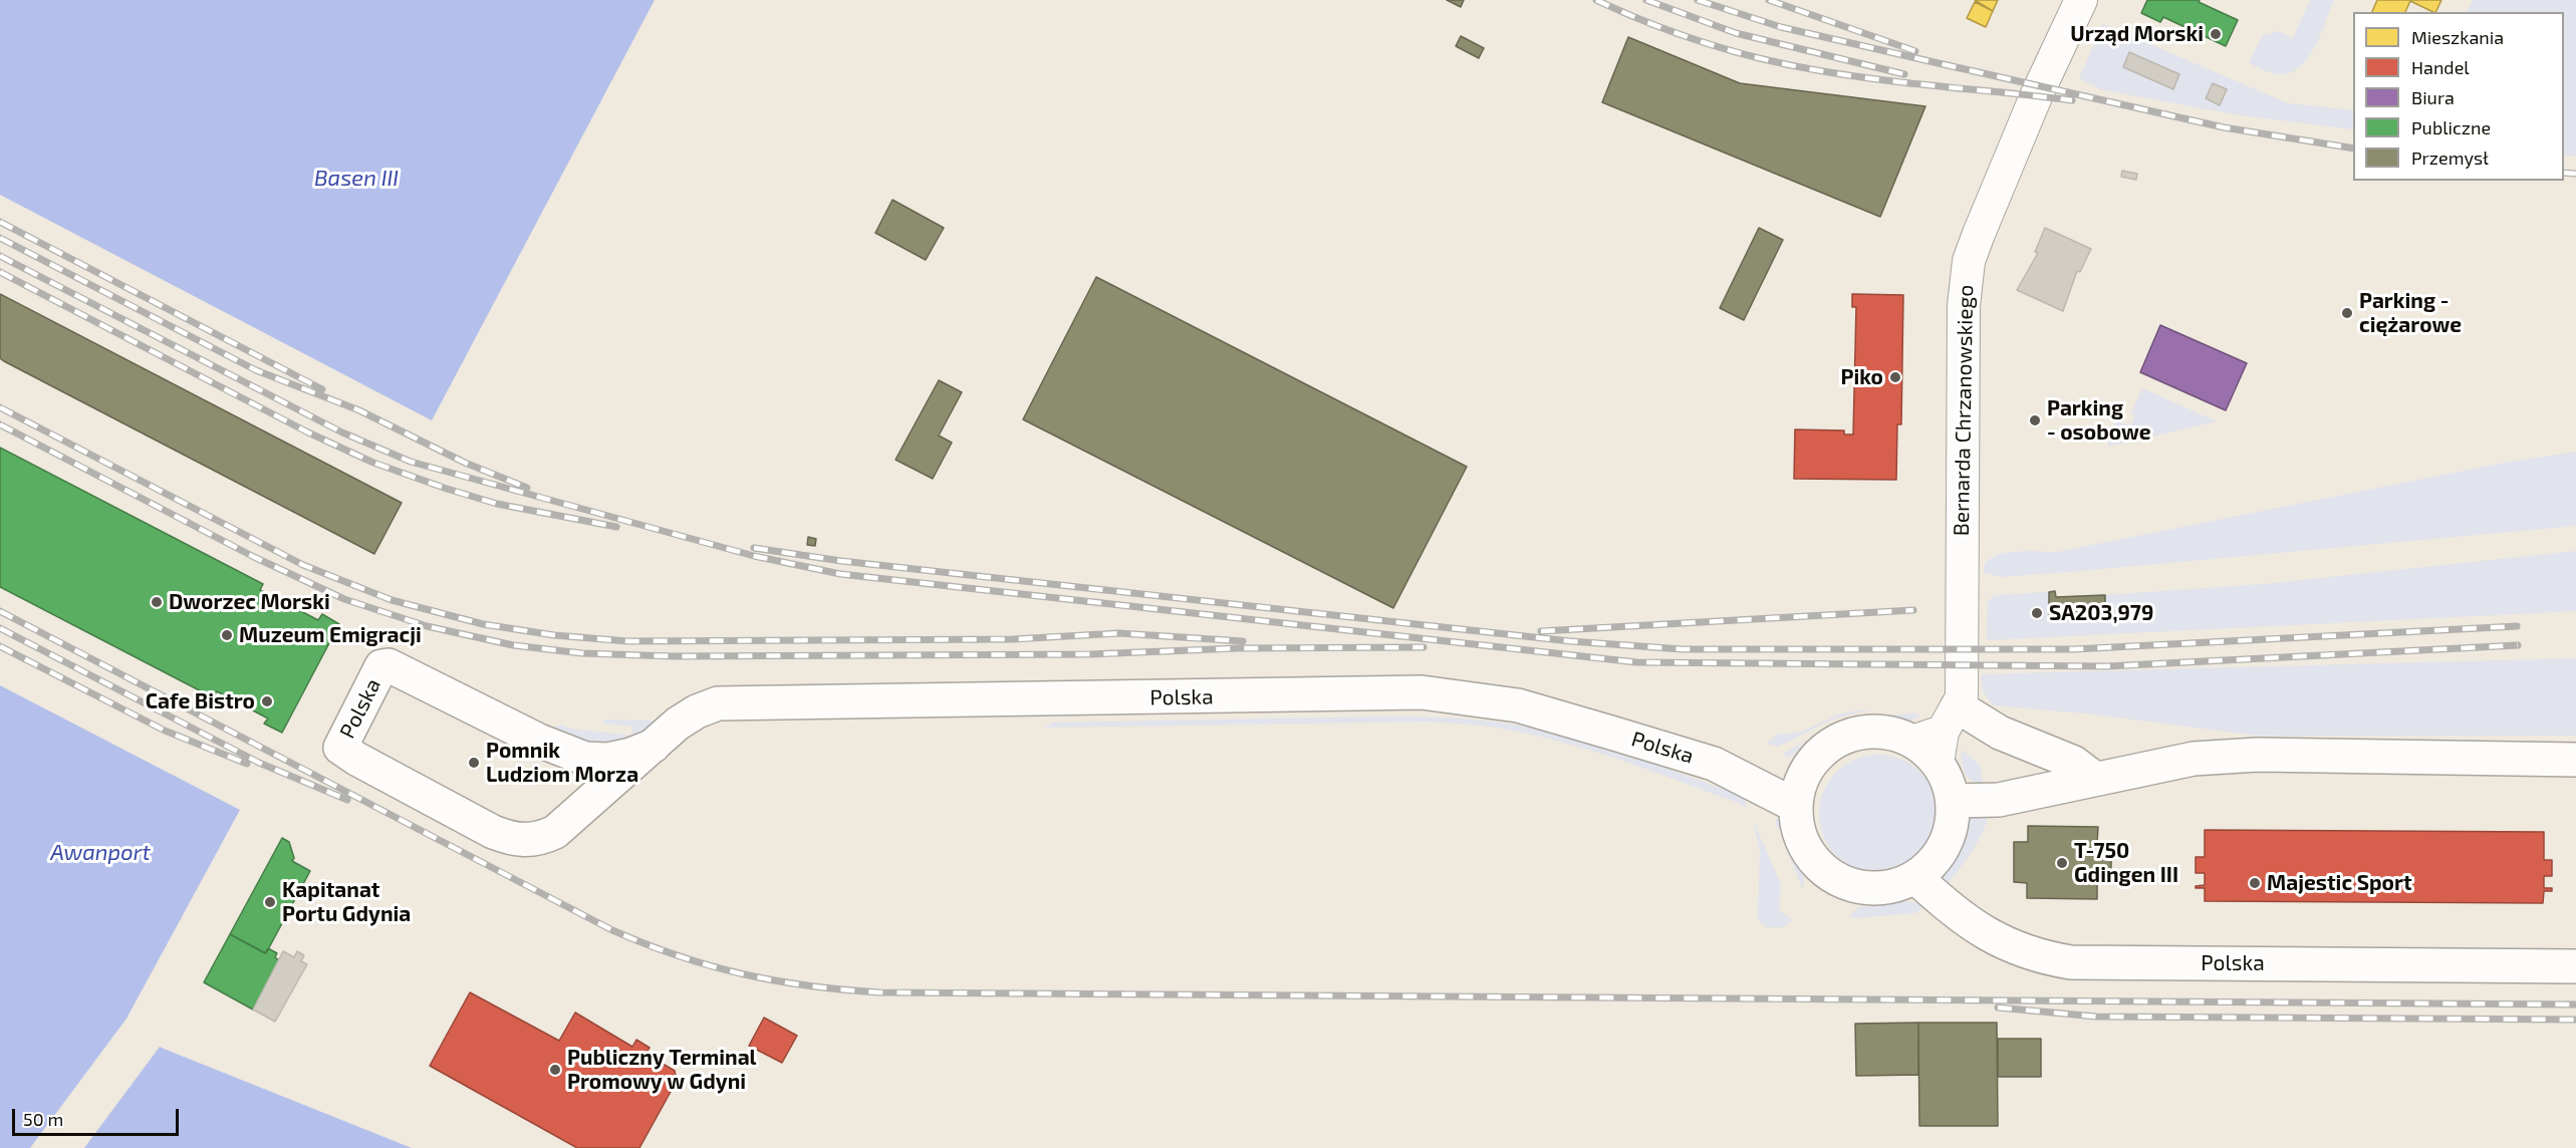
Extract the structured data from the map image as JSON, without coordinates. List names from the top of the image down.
{
  "streets": {
    "highway": ["Polska"],
    "street": ["Bernarda Chrzanowskiego"]
  },
  "crossings": [
    ["Bernarda Chrzanowskiego", "Polska"]
  ],
  "water": ["Basen III", "Awanport"],
  "places": [
    "Urząd Morski",
    "Parking - ciężarowe",
    "Piko",
    "Parking - osobowe",
    "Dworzec Morski",
    "SA203,979",
    "Muzeum Emigracji",
    "Cafe Bistro",
    "Pomnik Ludziom Morza",
    "T-750 Gdingen III",
    "Majestic Sport",
    "Kapitanat Portu Gdynia",
    "Publiczny Terminal Promowy w Gdyni"
  ],
  "legend": [
    "Mieszkania",
    "Handel",
    "Biura",
    "Publiczne",
    "Przemysł"
  ],
  "scale_bar": "50 m"
}
